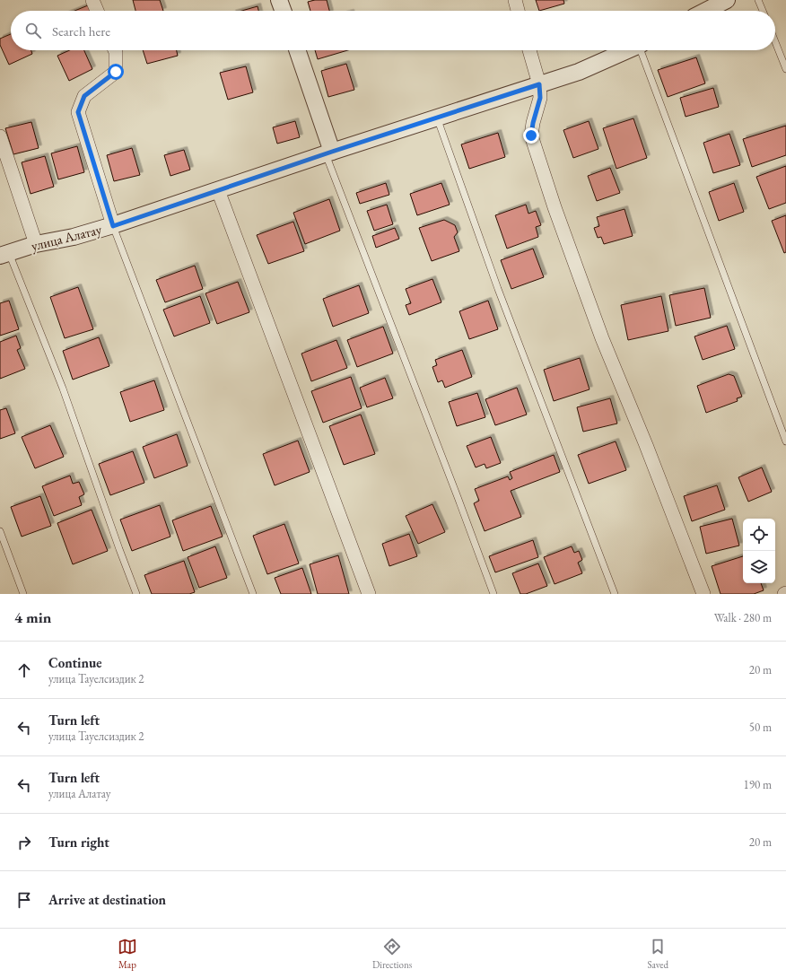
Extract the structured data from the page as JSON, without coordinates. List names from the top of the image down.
{
  "streets": {
    "street": ["улица Алатау"]
  },
  "page": {
    "search": "Search here",
    "heading": ["4 min", "Walk · 280 m"],
    "list": [
      ["Continue", "улица Тауелсиздик 2", "20 m"],
      ["Turn left", "улица Тауелсиздик 2", "50 m"],
      ["Turn left", "улица Алатау", "190 m"],
      ["Turn right", "20 m"],
      "Arrive at destination"
    ],
    "nav": ["Map", "Directions", "Saved"]
  }
}
